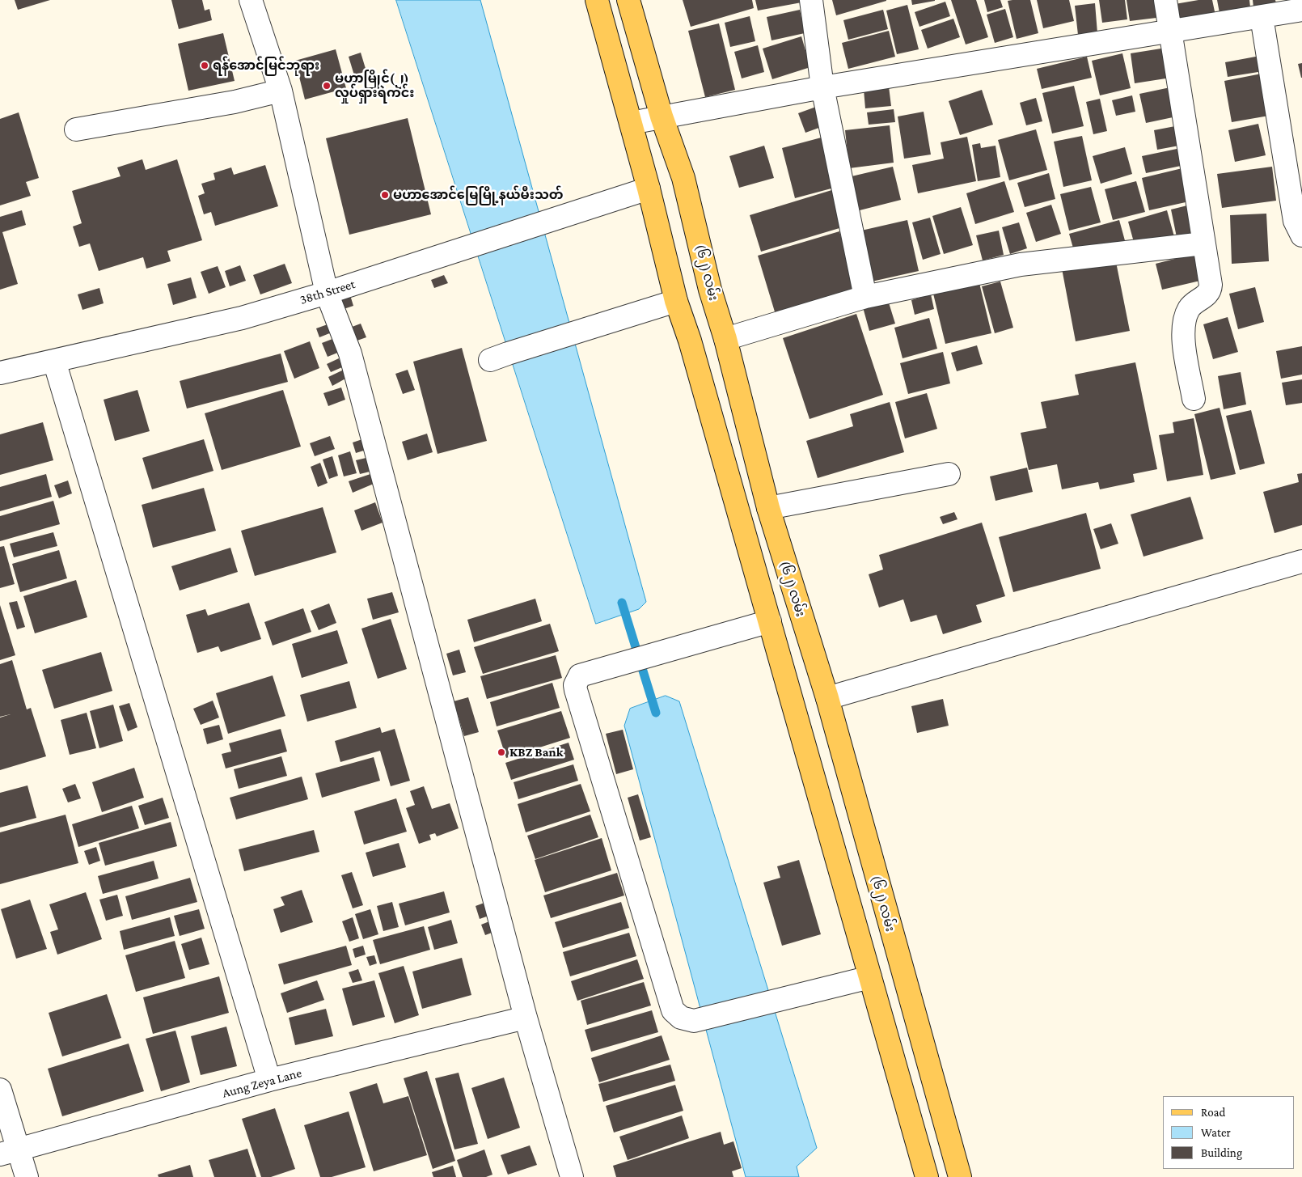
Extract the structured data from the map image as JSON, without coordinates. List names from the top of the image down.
{
  "streets": {
    "main road": ["(၆၂) လမ်း"],
    "street": ["38th Street", "Aung Zeya Lane"]
  },
  "places": [
    "ရန်အောင်မြင်ဘုရား",
    "မဟာမြိုင်(၂) လှုပ်ရှားရဲကင်း",
    "မဟာအောင်မြေမြို့နယ်မီးသတ်",
    "KBZ Bank"
  ],
  "legend": ["Road", "Water", "Building"]
}
